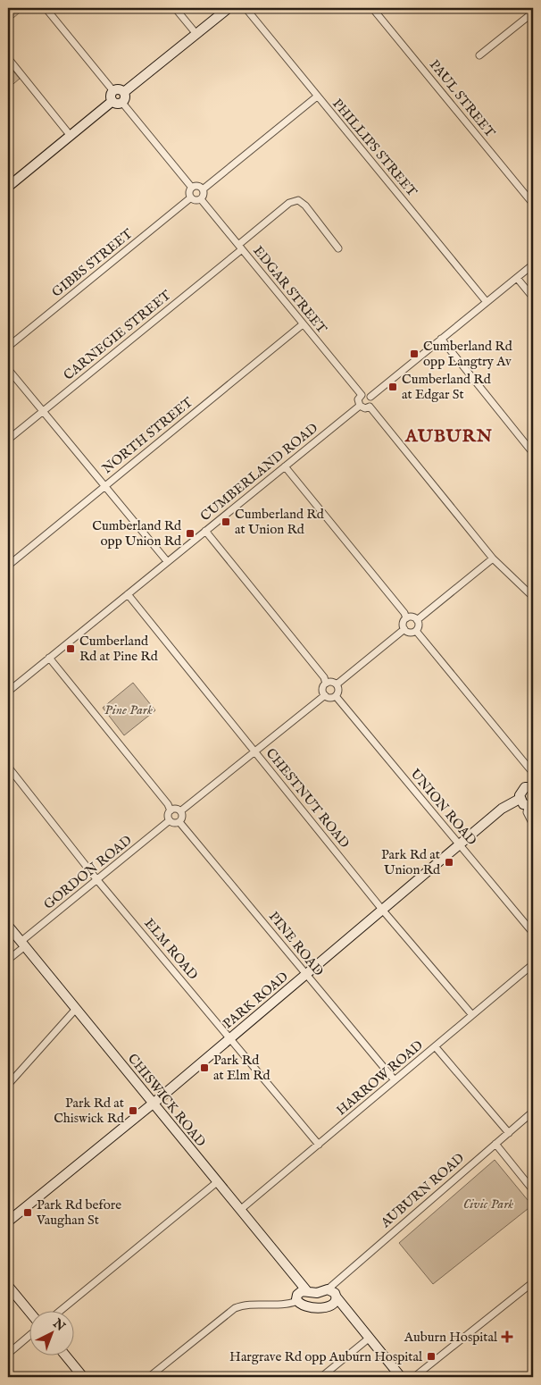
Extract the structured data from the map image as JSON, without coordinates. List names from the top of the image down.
{
  "streets": {
    "street": [
      "PAUL STREET",
      "PHILLIPS STREET",
      "GIBBS STREET",
      "EDGAR STREET",
      "CARNEGIE STREET",
      "NORTH STREET",
      "CUMBERLAND ROAD",
      "CHESTNUT ROAD",
      "UNION ROAD",
      "GORDON ROAD",
      "PINE ROAD",
      "ELM ROAD",
      "PARK ROAD",
      "HARROW ROAD",
      "CHISWICK ROAD",
      "AUBURN ROAD"
    ]
  },
  "crossings": [
    ["GIBBS STREET", "EDGAR STREET"],
    ["EDGAR STREET", "CARNEGIE STREET"],
    ["EDGAR STREET", "NORTH STREET"],
    ["EDGAR STREET", "CUMBERLAND ROAD"],
    ["CUMBERLAND ROAD", "CHESTNUT ROAD"],
    ["CHESTNUT ROAD", "PARK ROAD"],
    ["CHESTNUT ROAD", "HARROW ROAD"],
    ["UNION ROAD", "PARK ROAD"],
    ["GORDON ROAD", "PINE ROAD"],
    ["GORDON ROAD", "ELM ROAD"],
    ["GORDON ROAD", "CHISWICK ROAD"],
    ["PINE ROAD", "PARK ROAD"],
    ["PINE ROAD", "HARROW ROAD"],
    ["ELM ROAD", "PARK ROAD"],
    ["ELM ROAD", "HARROW ROAD"],
    ["PARK ROAD", "CHISWICK ROAD"],
    ["HARROW ROAD", "CHISWICK ROAD"]
  ],
  "districts": ["AUBURN"],
  "parks": ["Pine Park", "Civic Park"],
  "places": {
    "transit": [
      "Cumberland Rd opp Langtry Av",
      "Cumberland Rd at Edgar St",
      "Cumberland Rd at Union Rd",
      "Cumberland Rd opp Union Rd",
      "Cumberland Rd at Pine Rd",
      "Park Rd at Union Rd",
      "Park Rd at Elm Rd",
      "Park Rd at Chiswick Rd",
      "Park Rd before Vaughan St",
      "Hargrave Rd opp Auburn Hospital"
    ],
    "health": ["Auburn Hospital"]
  },
  "north": "top right"
}
